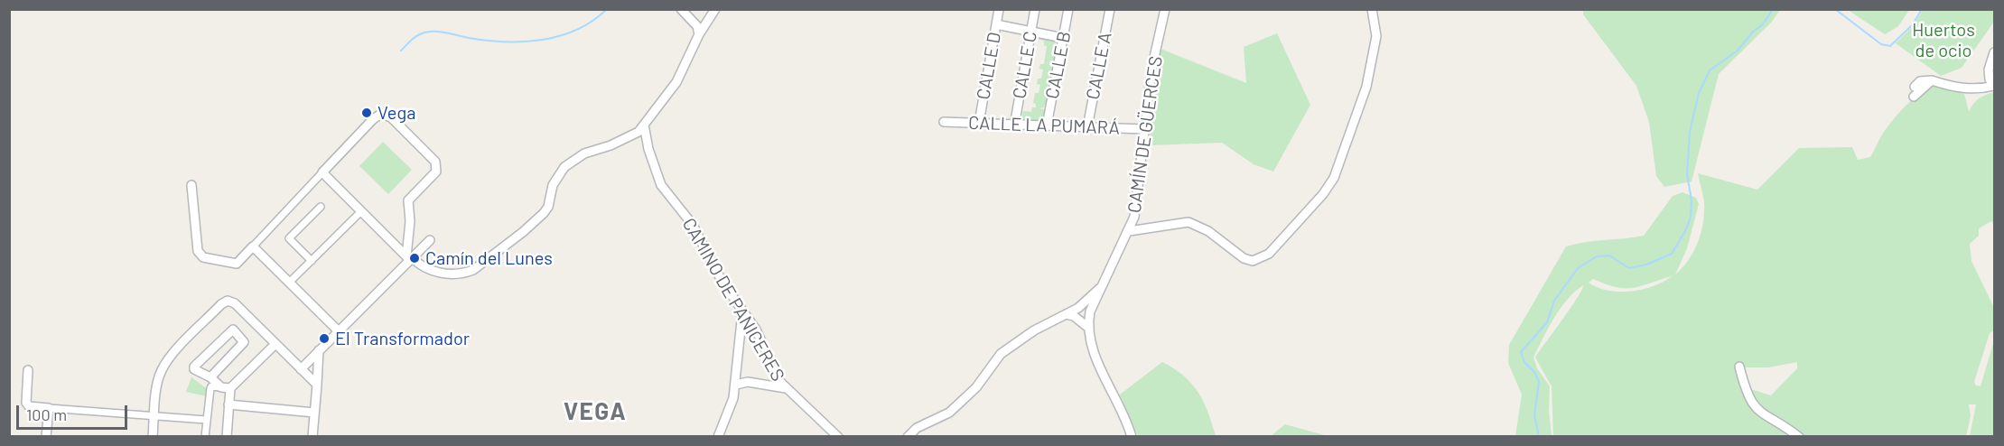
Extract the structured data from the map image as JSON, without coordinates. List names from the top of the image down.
{
  "streets": {
    "street": [
      "CALLE C",
      "CALLE B",
      "CALLE D",
      "CALLE A",
      "CALLE LA PUMARÁ",
      "CAMÍN DE GÜERCES",
      "CAMINO DE PANICERES"
    ]
  },
  "crossings": [
    ["CALLE D", "CALLE LA PUMARÁ"],
    ["CALLE LA PUMARÁ", "CAMÍN DE GÜERCES"]
  ],
  "districts": ["VEGA"],
  "parks": ["Huertos de ocio"],
  "places": ["Vega", "Camín del Lunes", "El Transformador"],
  "scale_bar": "100 m"
}
